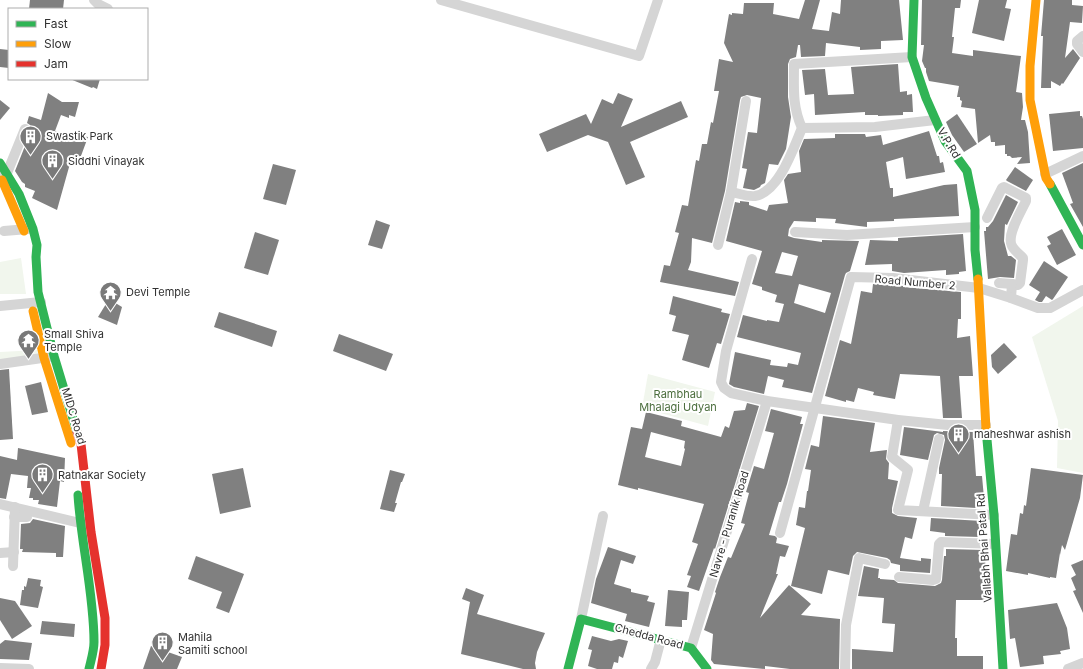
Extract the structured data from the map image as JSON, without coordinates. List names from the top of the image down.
{
  "streets": {
    "street": [
      "V.P.Rd",
      "Road Number 2",
      "MIDC Road",
      "Navre - Puranik Road",
      "Vallabh Bhai Patal Rd",
      "Chedda Road"
    ]
  },
  "crossings": [
    ["V.P.Rd", "Road Number 2"],
    ["V.P.Rd", "Vallabh Bhai Patal Rd"],
    ["Navre - Puranik Road", "Chedda Road"]
  ],
  "parks": ["Rambhau Mhalagi Udyan"],
  "places": {
    "building": [
      "Swastik Park",
      "Siddhi Vinayak",
      "maheshwar ashish",
      "Ratnakar Society",
      "Mahila Samiti school"
    ],
    "temple": ["Devi Temple", "Small Shiva Temple"]
  },
  "legend": ["Fast", "Slow", "Jam"]
}
